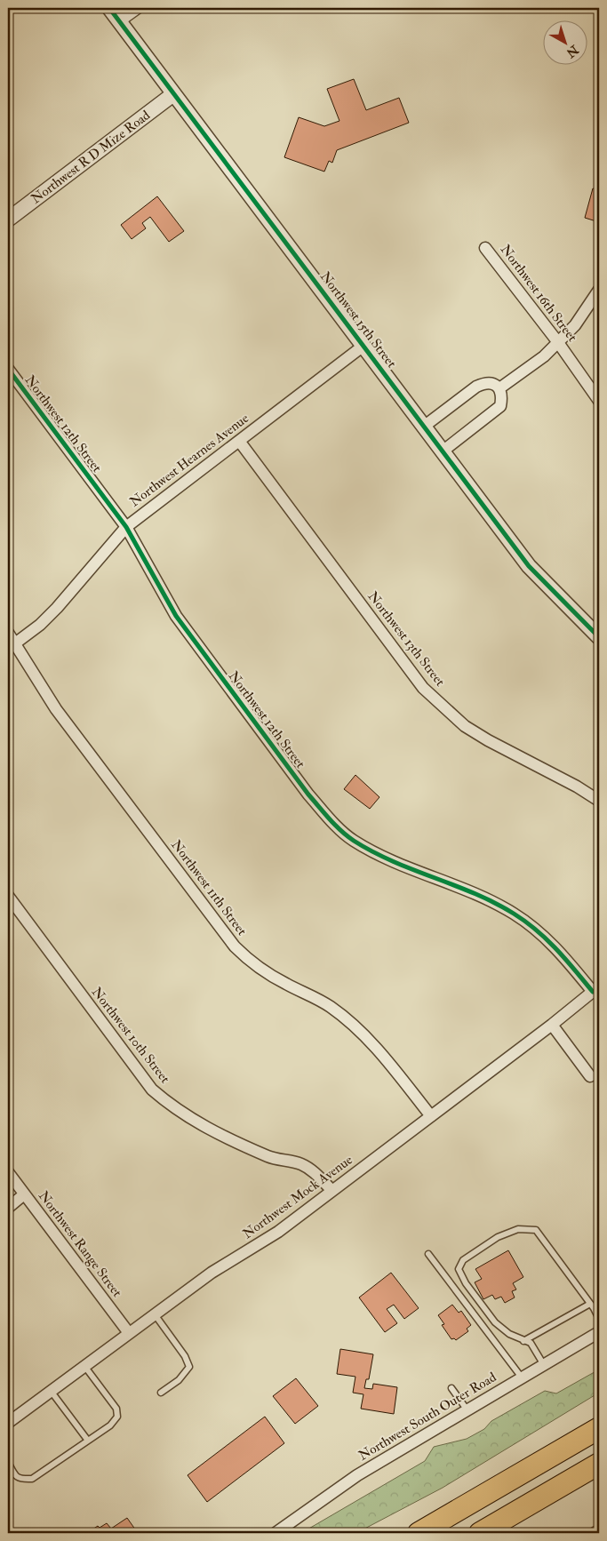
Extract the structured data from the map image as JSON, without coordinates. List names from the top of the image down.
{
  "streets": {
    "street": [
      "Northwest R D Mize Road",
      "Northwest 16th Street",
      "Northwest 15th Street",
      "Northwest 12th Street",
      "Northwest Hearnes Avenue",
      "Northwest 13th Street",
      "Northwest 11th Street",
      "Northwest 10th Street",
      "Northwest Mock Avenue",
      "Northwest Range Street",
      "Northwest South Outer Road"
    ]
  },
  "crossings": [
    ["Northwest R D Mize Road", "Northwest 15th Street"],
    ["Northwest 15th Street", "Northwest Hearnes Avenue"],
    ["Northwest 12th Street", "Northwest Hearnes Avenue"],
    ["Northwest 12th Street", "Northwest Mock Avenue"],
    ["Northwest Hearnes Avenue", "Northwest 13th Street"],
    ["Northwest Hearnes Avenue", "Northwest 11th Street"],
    ["Northwest 11th Street", "Northwest Mock Avenue"],
    ["Northwest 10th Street", "Northwest Mock Avenue"],
    ["Northwest Mock Avenue", "Northwest Range Street"]
  ],
  "north": "bottom right"
}
